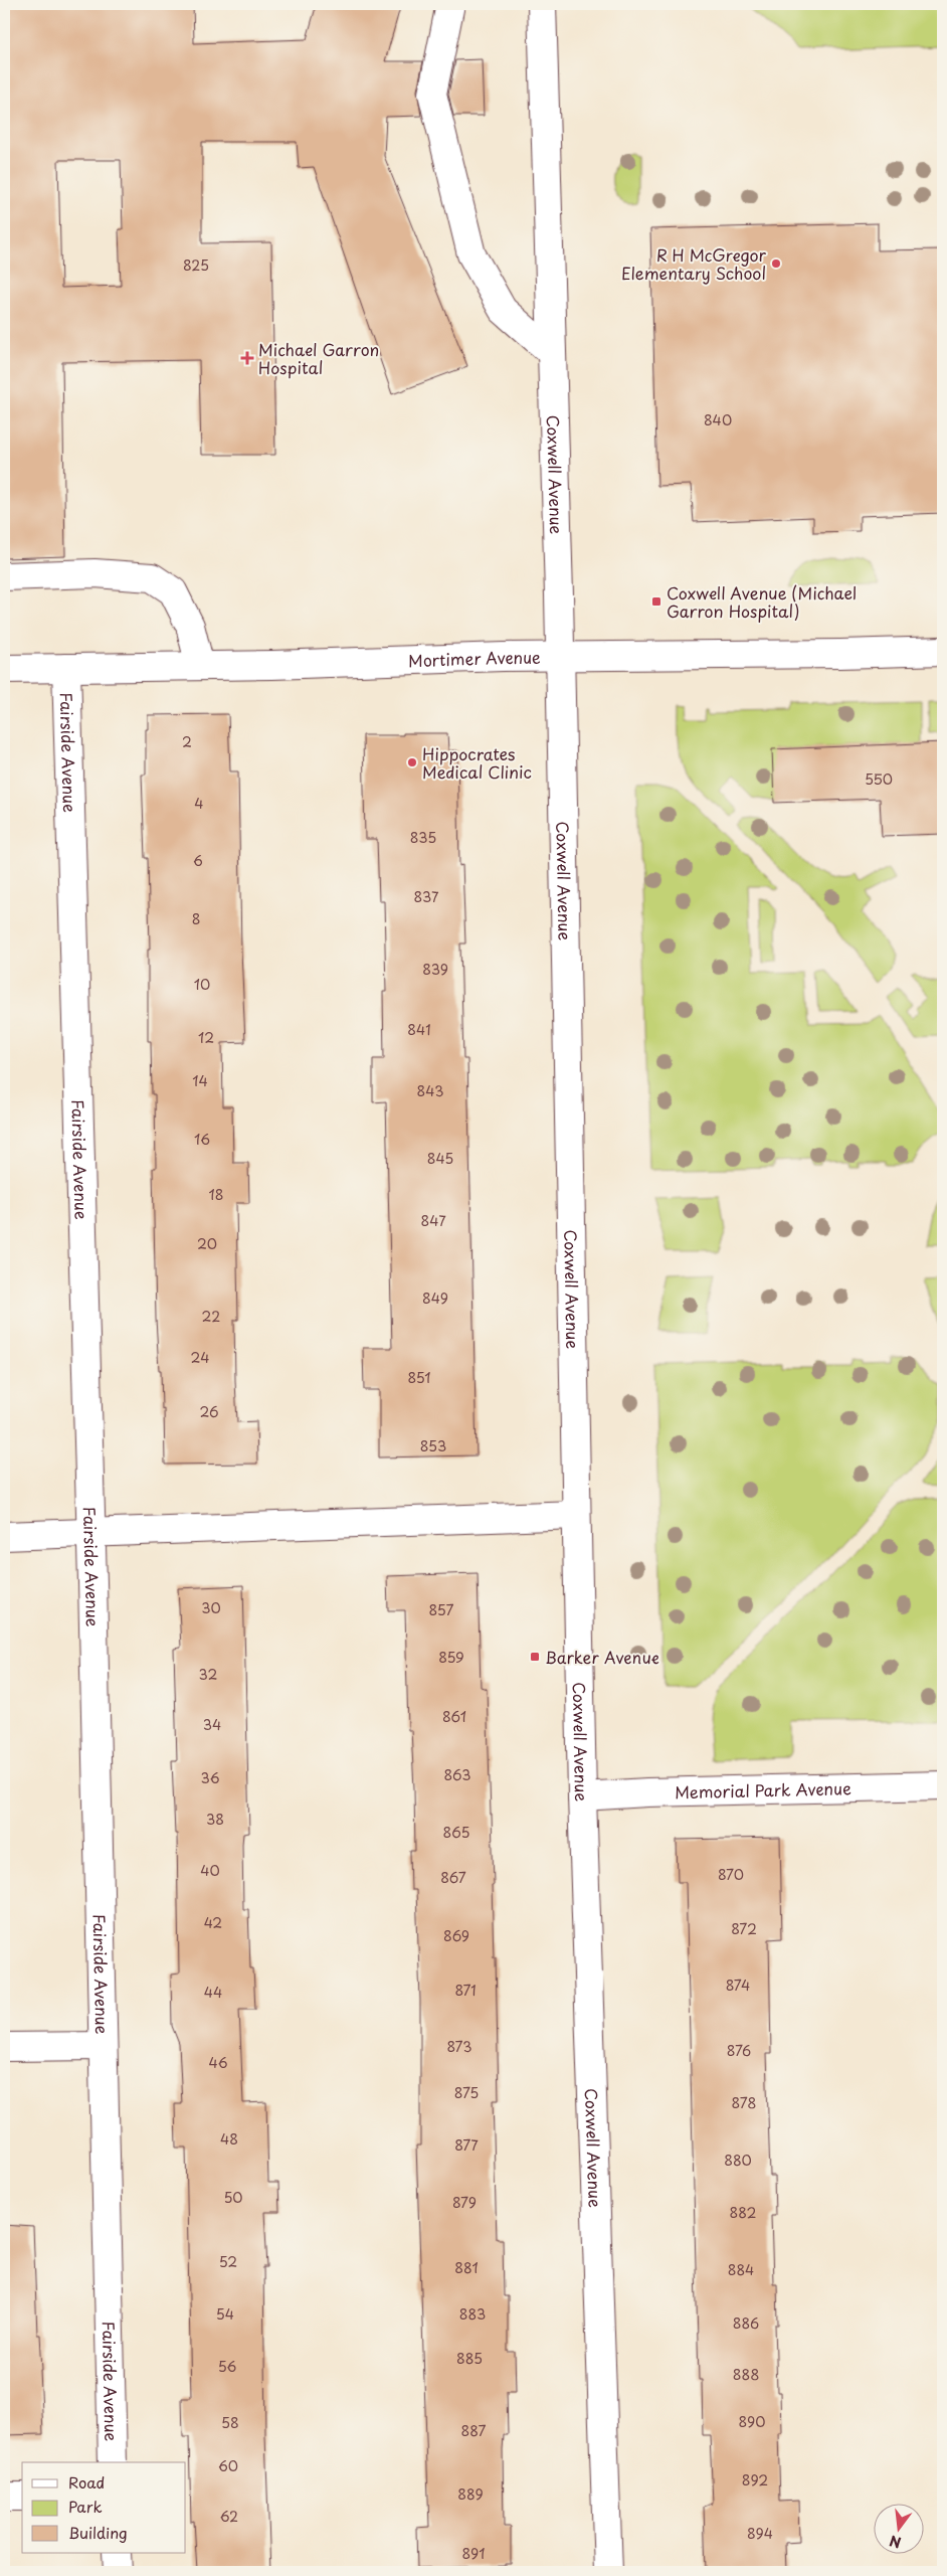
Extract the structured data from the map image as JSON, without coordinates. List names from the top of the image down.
{
  "streets": {
    "street": [
      "Coxwell Avenue",
      "Mortimer Avenue",
      "Fairside Avenue",
      "Memorial Park Avenue"
    ]
  },
  "crossings": [
    ["Coxwell Avenue", "Mortimer Avenue"],
    ["Coxwell Avenue", "Memorial Park Avenue"],
    ["Mortimer Avenue", "Fairside Avenue"]
  ],
  "places": {
    "other": ["R H McGregor Elementary School", "Hippocrates Medical Clinic"],
    "health": ["Michael Garron Hospital"],
    "transit": ["Coxwell Avenue (Michael Garron Hospital)", "Barker Avenue"]
  },
  "house_numbers": [
    "825",
    "840",
    "2",
    "550",
    "4",
    "835",
    "6",
    "837",
    "8",
    "839",
    "10",
    "841",
    "12",
    "14",
    "843",
    "16",
    "845",
    "18",
    "847",
    "20",
    "849",
    "22",
    "24",
    "851",
    "26",
    "853",
    "30",
    "857",
    "859",
    "32",
    "861",
    "34",
    "863",
    "36",
    "38",
    "865",
    "40",
    "870",
    "867",
    "42",
    "872",
    "869",
    "874",
    "871",
    "44",
    "873",
    "876",
    "46",
    "875",
    "878",
    "48",
    "877",
    "880",
    "50",
    "879",
    "882",
    "52",
    "881",
    "884",
    "54",
    "883",
    "886",
    "885",
    "56",
    "888",
    "890",
    "58",
    "887",
    "60",
    "892",
    "889",
    "62",
    "894",
    "891"
  ],
  "legend": ["Road", "Park", "Building"],
  "north": "bottom"
}
